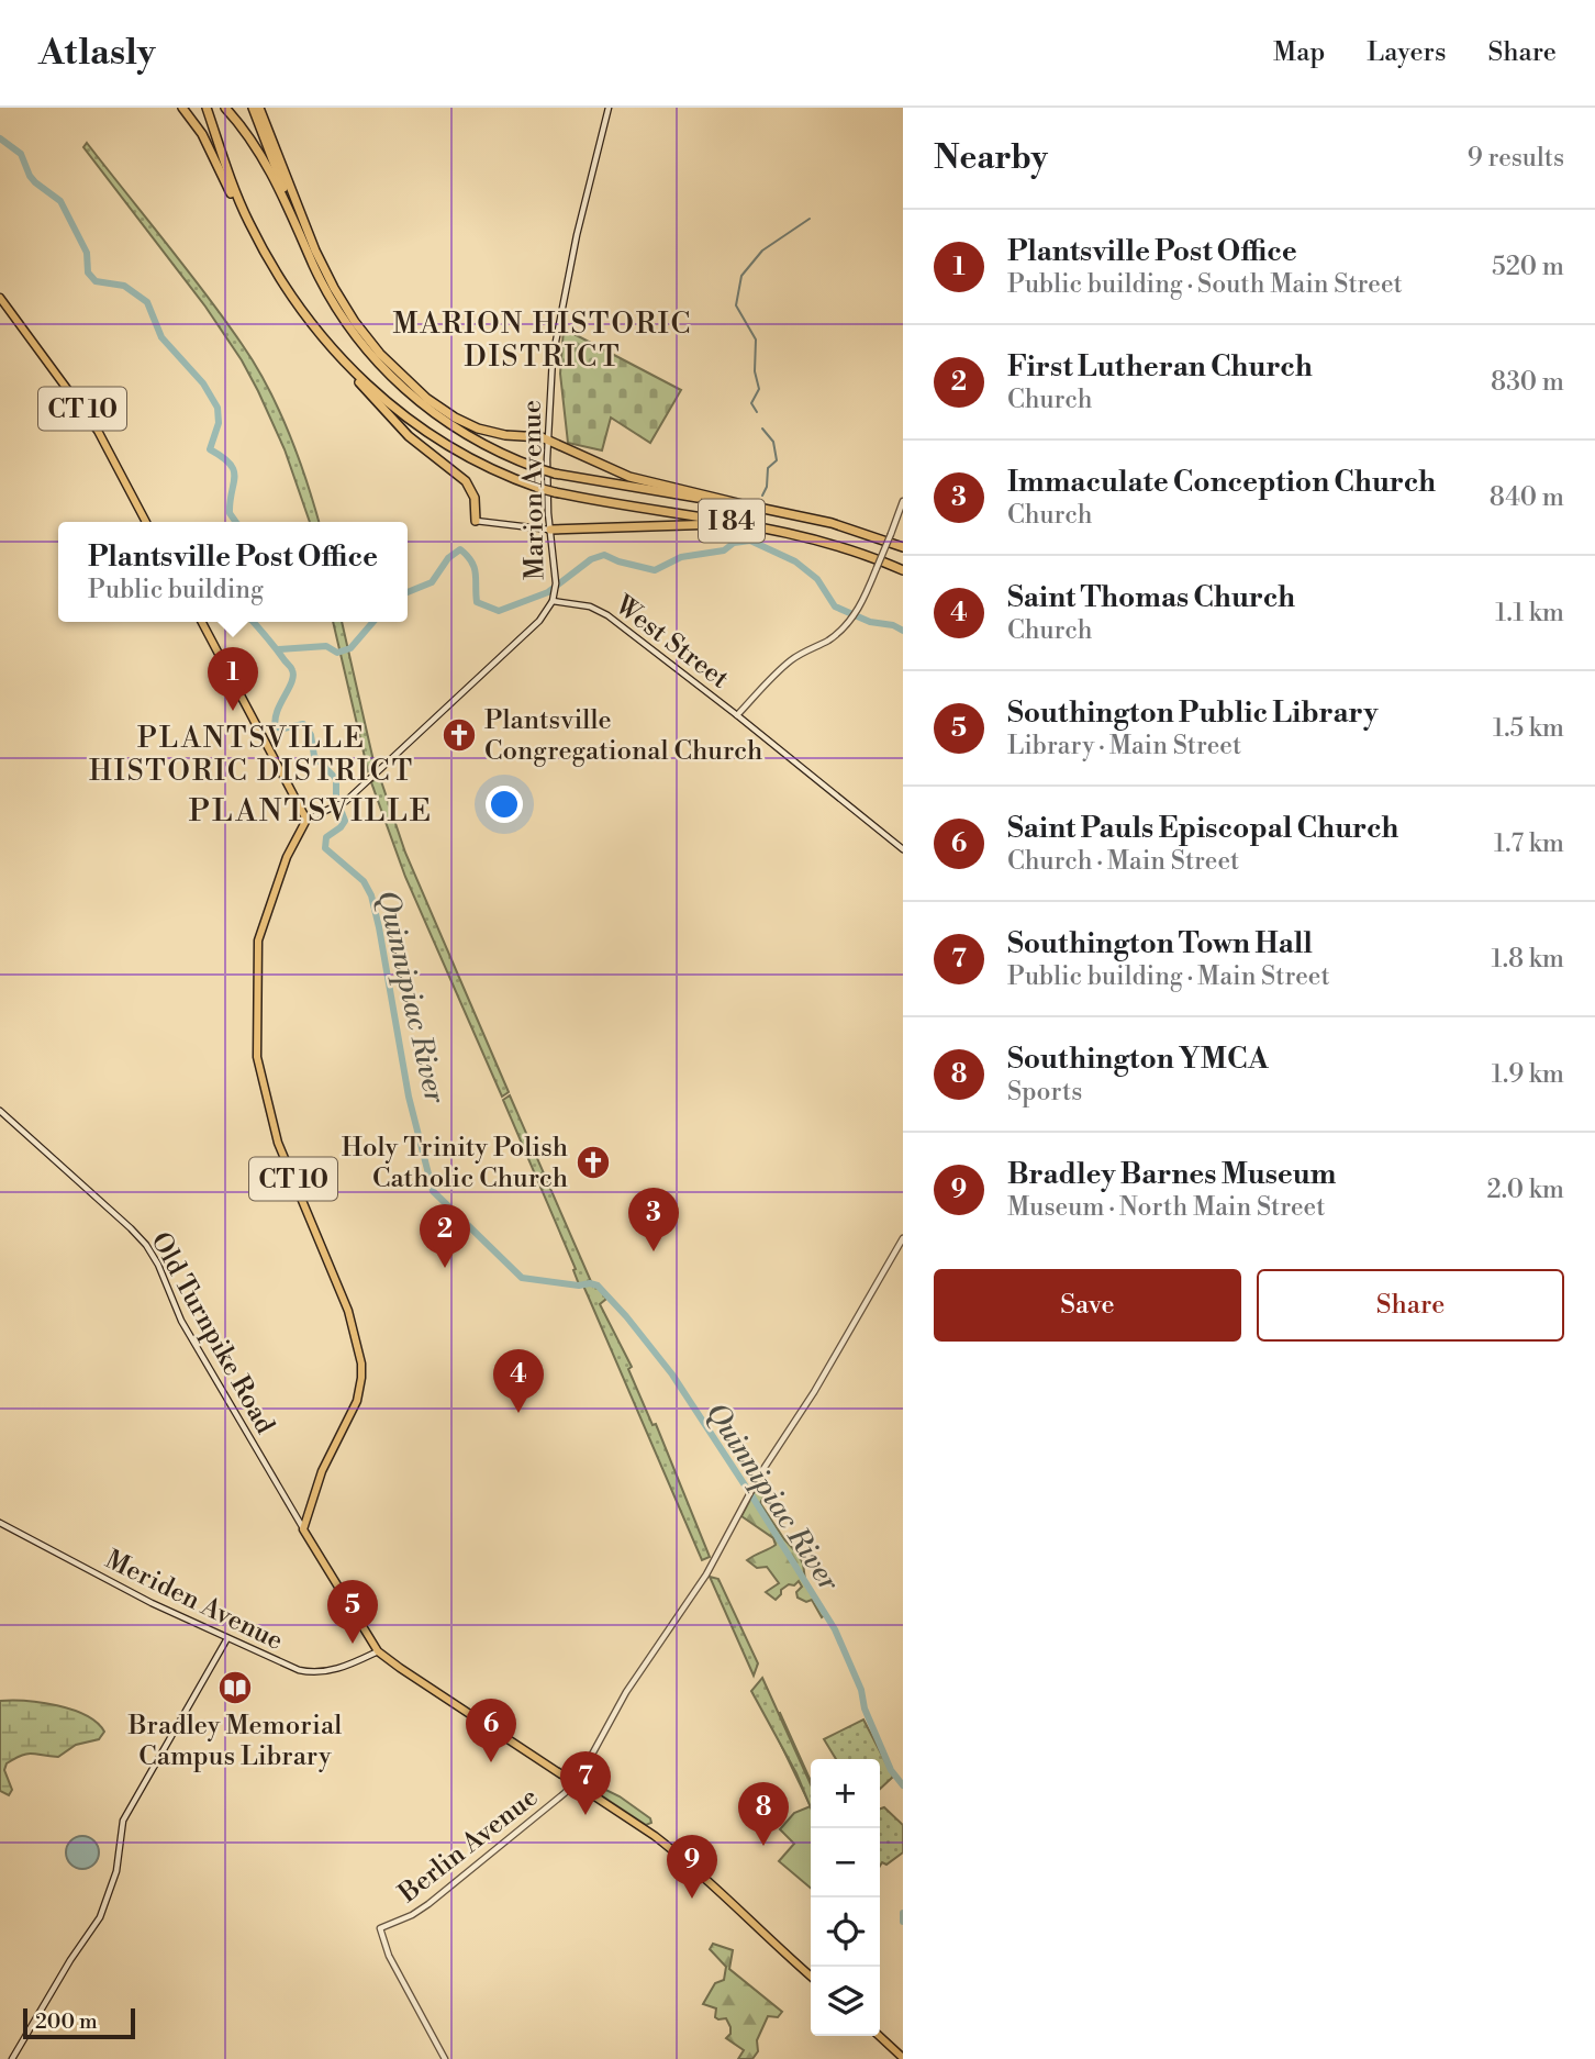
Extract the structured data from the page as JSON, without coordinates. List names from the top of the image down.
{
  "streets": {
    "highway": ["CT 10", "I 84"],
    "main road": [
      "Marion Avenue",
      "West Street",
      "Old Turnpike Road",
      "Meriden Avenue",
      "Berlin Avenue"
    ]
  },
  "crossings": [
    ["CT 10", "Old Turnpike Road"],
    ["Marion Avenue", "West Street"]
  ],
  "districts": ["MARION HISTORIC DISTRICT", "PLANTSVILLE HISTORIC DISTRICT", "PLANTSVILLE"],
  "water": ["Quinnipiac River"],
  "places": {
    "church": ["Plantsville Congregational Church", "Holy Trinity Polish Catholic Church"],
    "library": ["Bradley Memorial Campus Library"]
  },
  "scale_bar": "200 m",
  "page": {
    "header": "Atlasly",
    "nav": ["Map", "Layers", "Share"],
    "heading": ["Nearby", "9 results"],
    "list": [
      {
        "mark": "1",
        "name": "Plantsville Post Office",
        "note": "Public building · South Main Street",
        "value": "520 m"
      },
      {
        "mark": "2",
        "name": "First Lutheran Church",
        "note": "Church",
        "value": "830 m"
      },
      {
        "mark": "3",
        "name": "Immaculate Conception Church",
        "note": "Church",
        "value": "840 m"
      },
      {
        "mark": "4",
        "name": "Saint Thomas Church",
        "note": "Church",
        "value": "1.1 km"
      },
      {
        "mark": "5",
        "name": "Southington Public Library",
        "note": "Library · Main Street",
        "value": "1.5 km"
      },
      {
        "mark": "6",
        "name": "Saint Pauls Episcopal Church",
        "note": "Church · Main Street",
        "value": "1.7 km"
      },
      {
        "mark": "7",
        "name": "Southington Town Hall",
        "note": "Public building · Main Street",
        "value": "1.8 km"
      },
      {
        "mark": "8",
        "name": "Southington YMCA",
        "note": "Sports",
        "value": "1.9 km"
      },
      {
        "mark": "9",
        "name": "Bradley Barnes Museum",
        "note": "Museum · North Main Street",
        "value": "2.0 km"
      }
    ],
    "popup": ["Plantsville Post Office", "Public building"],
    "pins": [
      "1",
      "3",
      "2",
      "4",
      "5",
      "6",
      "7",
      "8",
      "9"
    ],
    "buttons": ["Save", "Share"],
    "map_buttons": ["+", "−"],
    "scale": "200 m"
  }
}
